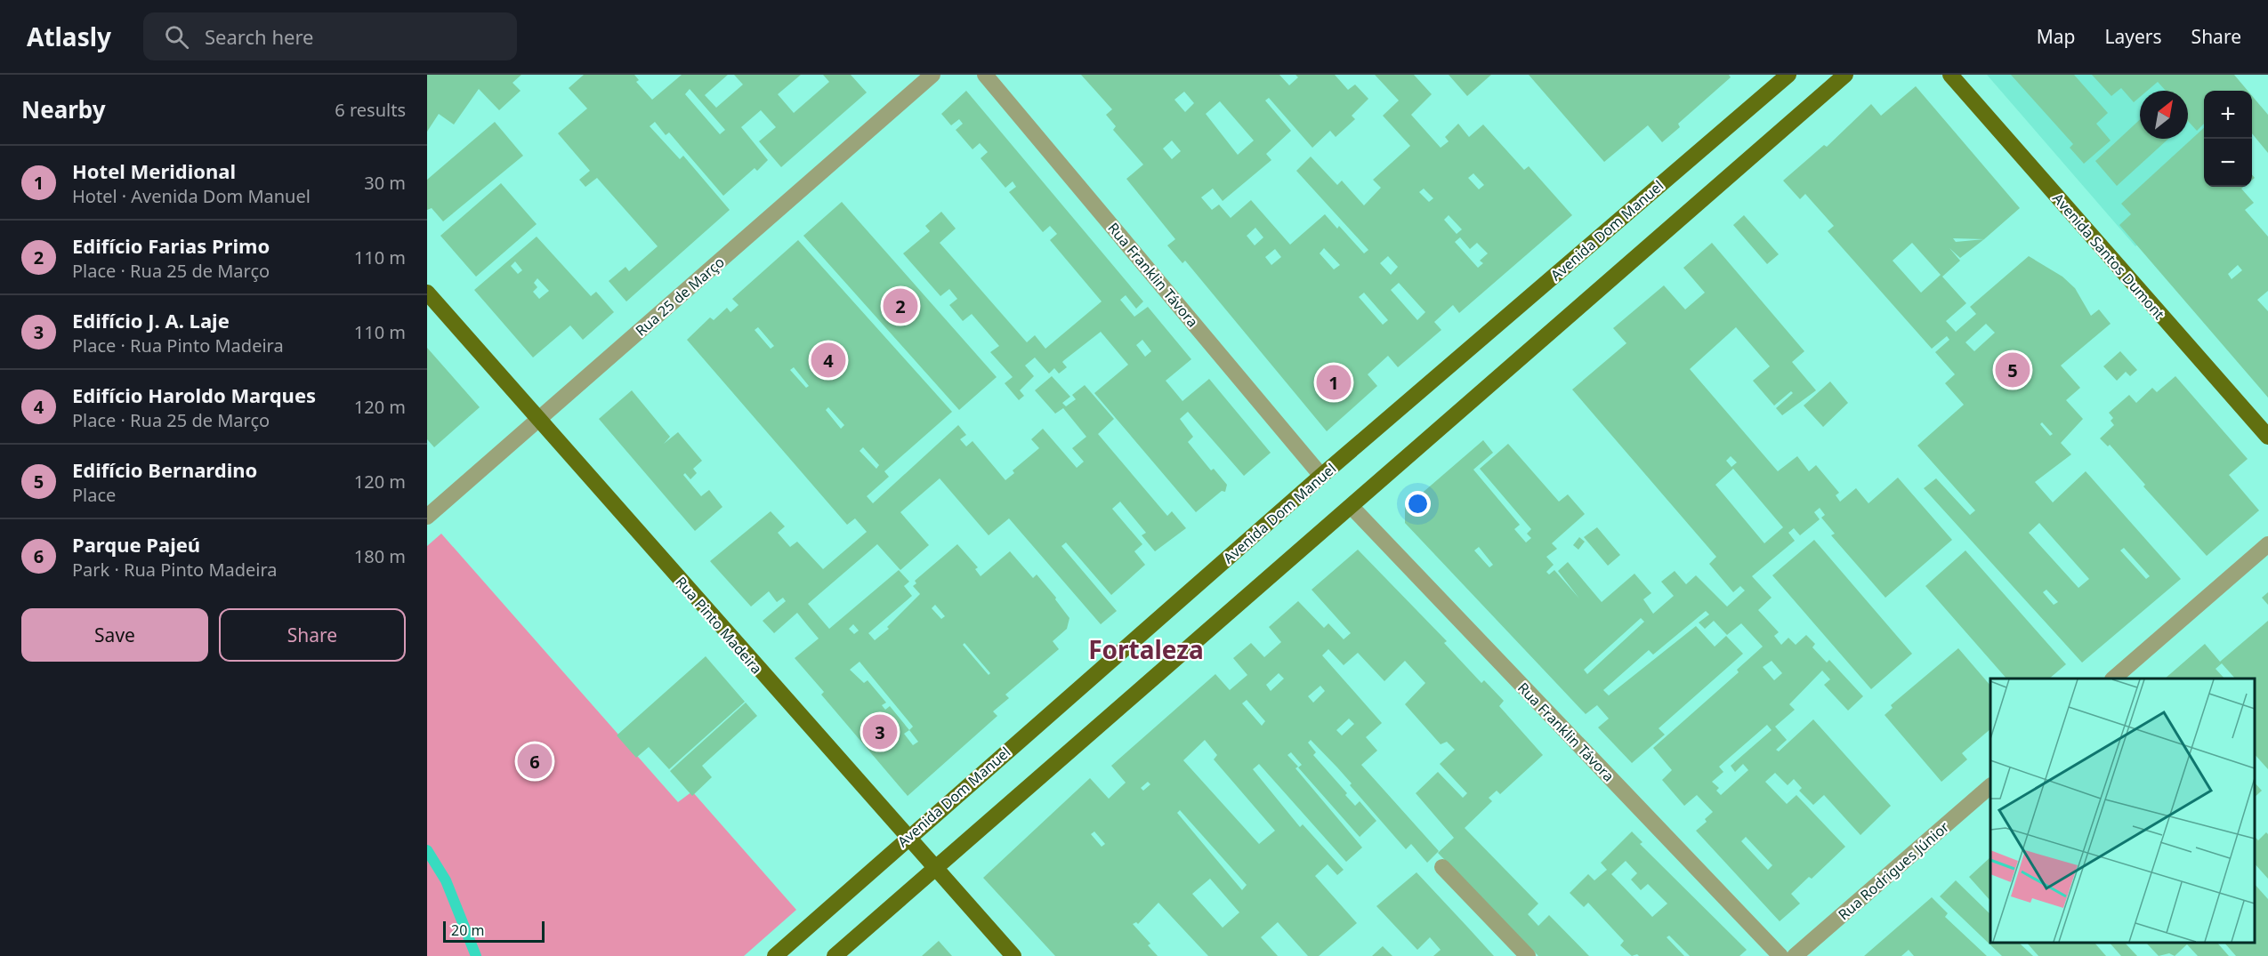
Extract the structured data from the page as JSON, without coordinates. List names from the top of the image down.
{
  "streets": {
    "main road": ["Avenida Dom Manuel", "Avenida Santos Dumont", "Rua Pinto Madeira"],
    "street": ["Rua Franklin Távora", "Rua 25 de Março", "Rua Rodrigues Júnior"]
  },
  "crossings": [
    ["Avenida Dom Manuel", "Rua Franklin Távora"],
    ["Avenida Dom Manuel", "Rua Pinto Madeira"],
    ["Rua 25 de Março", "Rua Pinto Madeira"]
  ],
  "districts": ["Fortaleza"],
  "scale_bar": "20 m",
  "north": "top right",
  "page": {
    "header": "Atlasly",
    "search": "Search here",
    "nav": ["Map", "Layers", "Share"],
    "heading": ["Nearby", "6 results"],
    "map_buttons": ["+", "−"],
    "list": [
      {
        "mark": "1",
        "name": "Hotel Meridional",
        "note": "Hotel · Avenida Dom Manuel",
        "value": "30 m"
      },
      {
        "mark": "2",
        "name": "Edifício Farias Primo",
        "note": "Place · Rua 25 de Março",
        "value": "110 m"
      },
      {
        "mark": "3",
        "name": "Edifício J. A. Laje",
        "note": "Place · Rua Pinto Madeira",
        "value": "110 m"
      },
      {
        "mark": "4",
        "name": "Edifício Haroldo Marques",
        "note": "Place · Rua 25 de Março",
        "value": "120 m"
      },
      {
        "mark": "5",
        "name": "Edifício Bernardino",
        "note": "Place",
        "value": "120 m"
      },
      {
        "mark": "6",
        "name": "Parque Pajeú",
        "note": "Park · Rua Pinto Madeira",
        "value": "180 m"
      }
    ],
    "pins": [
      "2",
      "4",
      "5",
      "1",
      "3",
      "6"
    ],
    "buttons": ["Save", "Share"],
    "scale": "20 m"
  }
}
